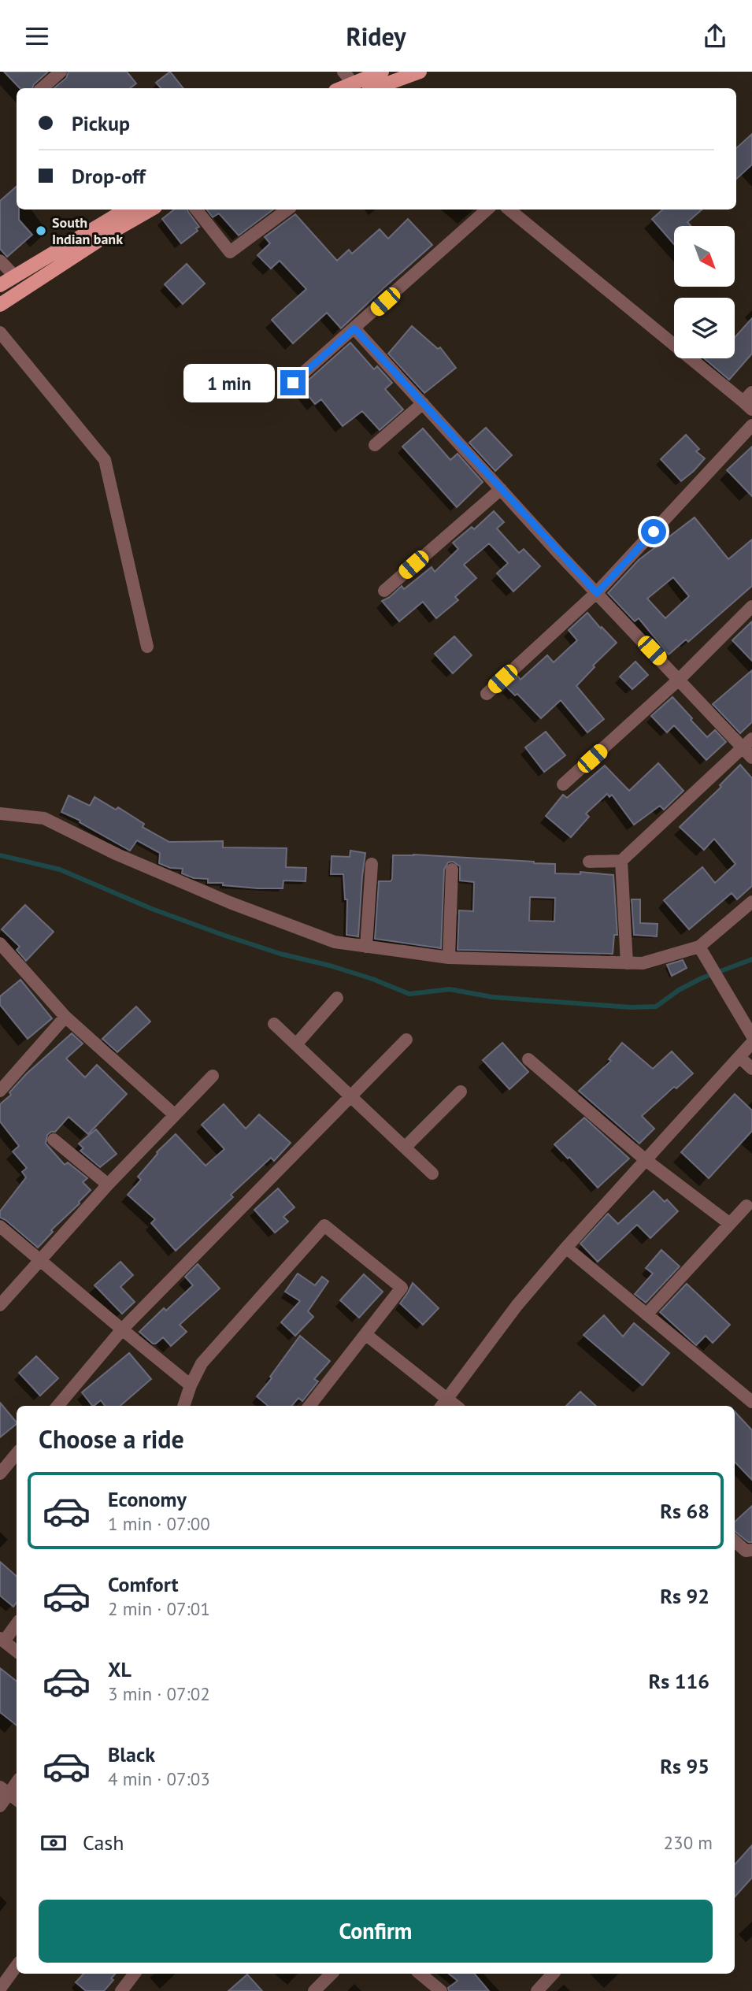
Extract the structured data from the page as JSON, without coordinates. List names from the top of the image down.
{
  "places": ["South Indian bank"],
  "north": "bottom right",
  "page": {
    "header": "Ridey",
    "banner": ["Pickup", "Drop-off"],
    "bubble": "1 min",
    "heading": "Choose a ride",
    "list": [
      {
        "name": "Economy",
        "note": "1 min · 07:00",
        "value": "Rs 68"
      },
      {
        "name": "Comfort",
        "note": "2 min · 07:01",
        "value": "Rs 92"
      },
      {
        "name": "XL",
        "note": "3 min · 07:02",
        "value": "Rs 116"
      },
      {
        "name": "Black",
        "note": "4 min · 07:03",
        "value": "Rs 95"
      }
    ],
    "pay": ["Cash", "230 m"],
    "buttons": "Confirm"
  }
}
